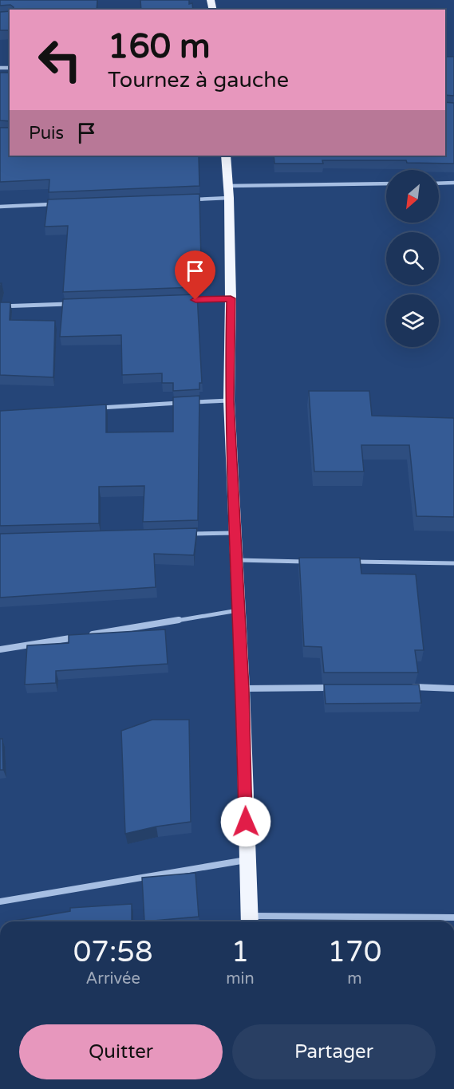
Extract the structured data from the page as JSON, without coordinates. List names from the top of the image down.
{
  "north": "bottom left",
  "page": {
    "turn": ["160 m", "Tournez à gauche"],
    "then": "Puis",
    "eta": [
      "07:58",
      "Arrivée",
      "1",
      "min",
      "170",
      "m"
    ],
    "buttons": ["Quitter", "Partager"]
  }
}
